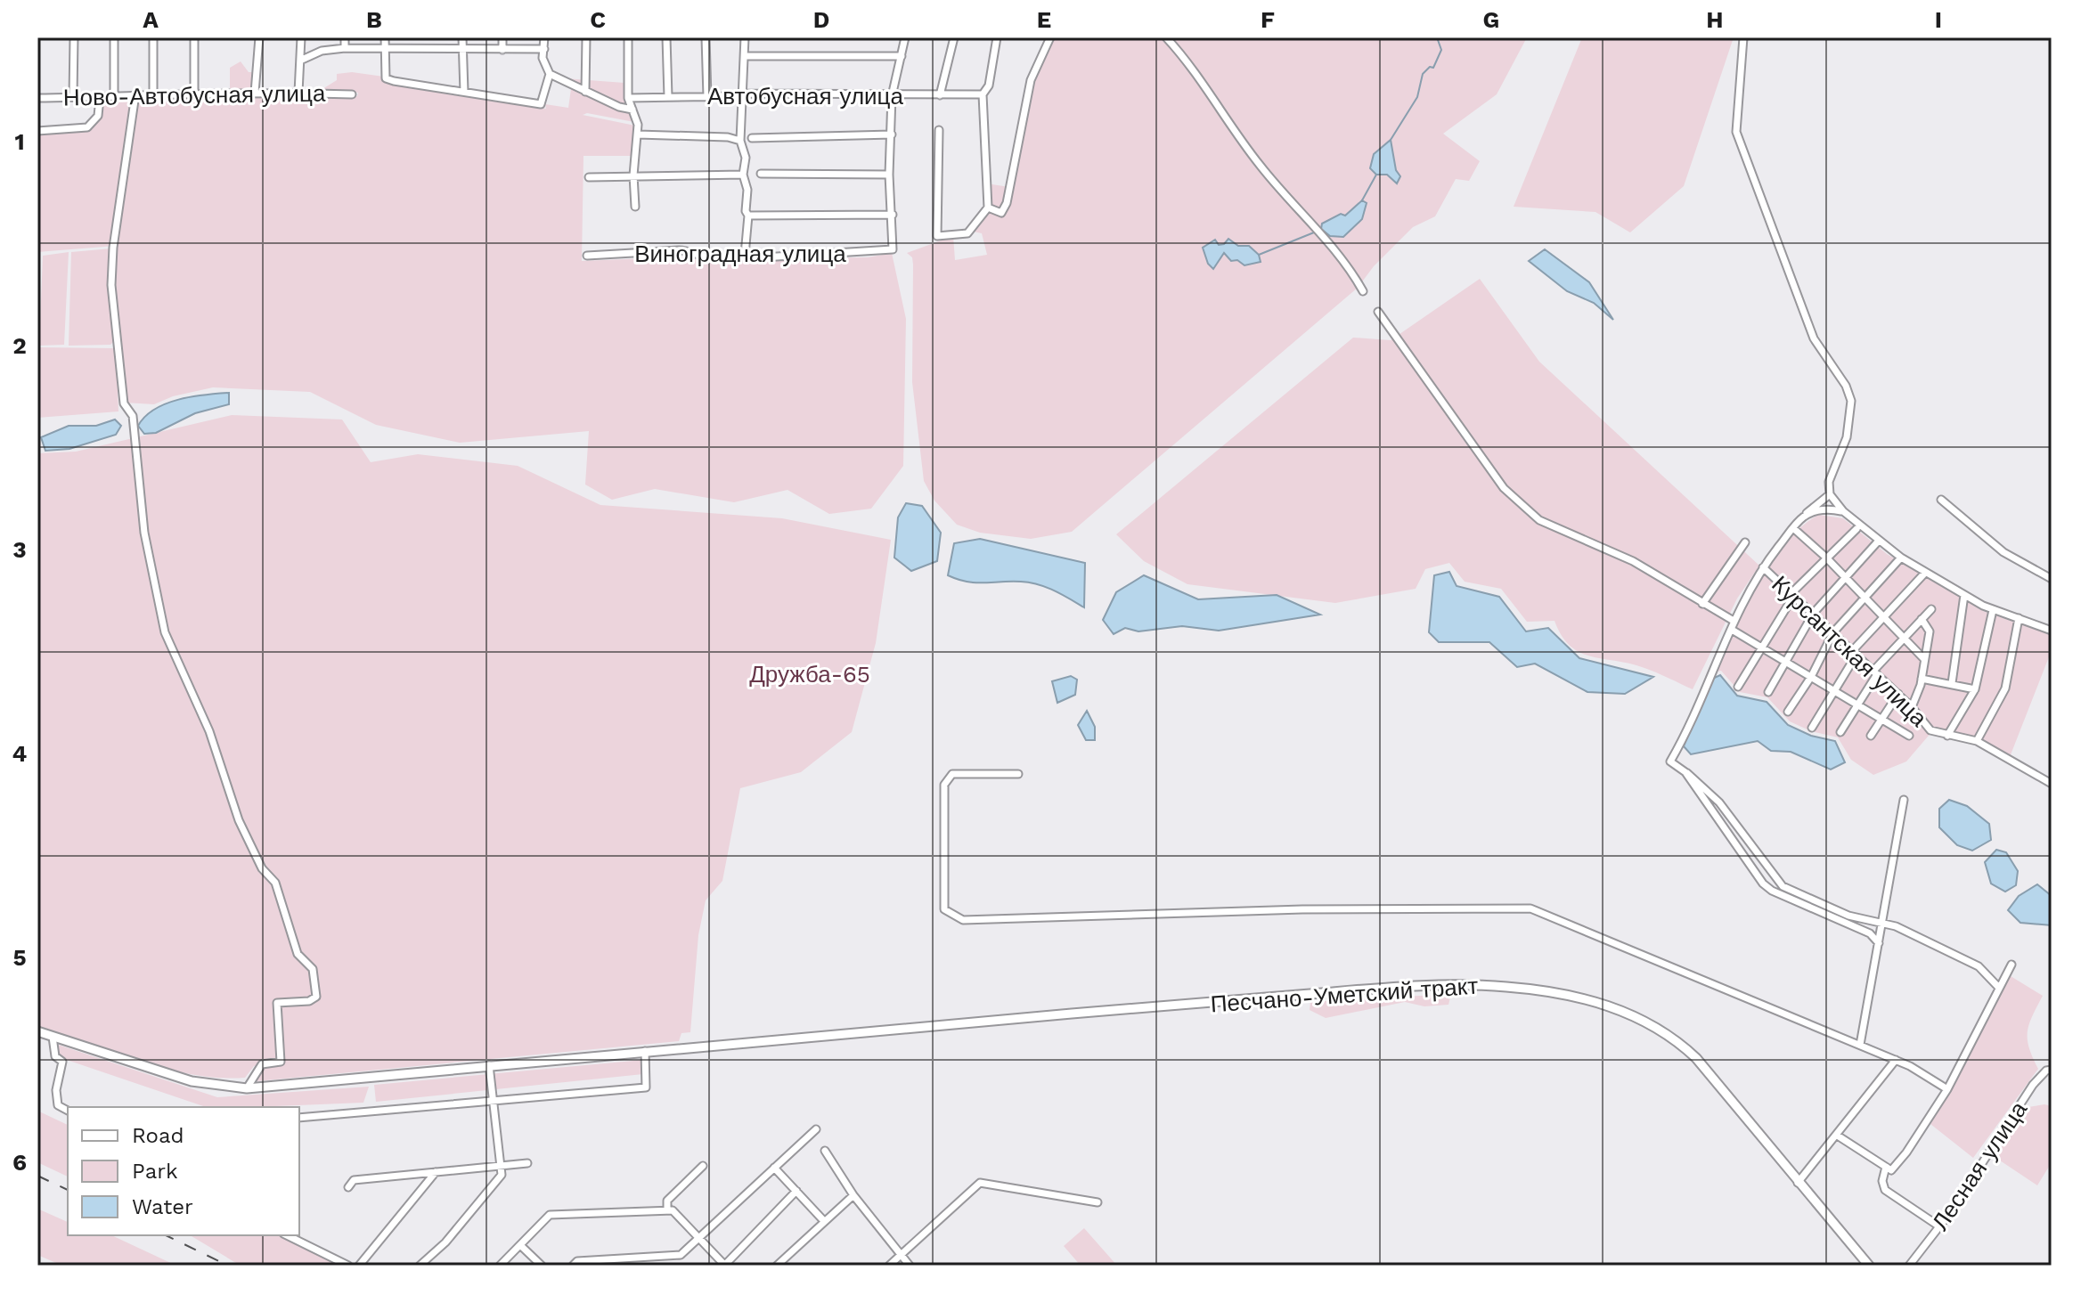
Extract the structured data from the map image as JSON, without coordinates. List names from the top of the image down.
{
  "streets": {
    "main road": ["Песчано-Уметский тракт"],
    "street": [
      "Ново-Автобусная улица",
      "Автобусная улица",
      "Виноградная улица",
      "Курсантская улица",
      "Лесная улица"
    ]
  },
  "parks": ["Дружба-65"],
  "legend": ["Road", "Park", "Water"],
  "grid": {
    "columns": [
      "A",
      "B",
      "C",
      "D",
      "E",
      "F",
      "G",
      "H",
      "I"
    ],
    "rows": [
      "1",
      "2",
      "3",
      "4",
      "5",
      "6"
    ]
  }
}
